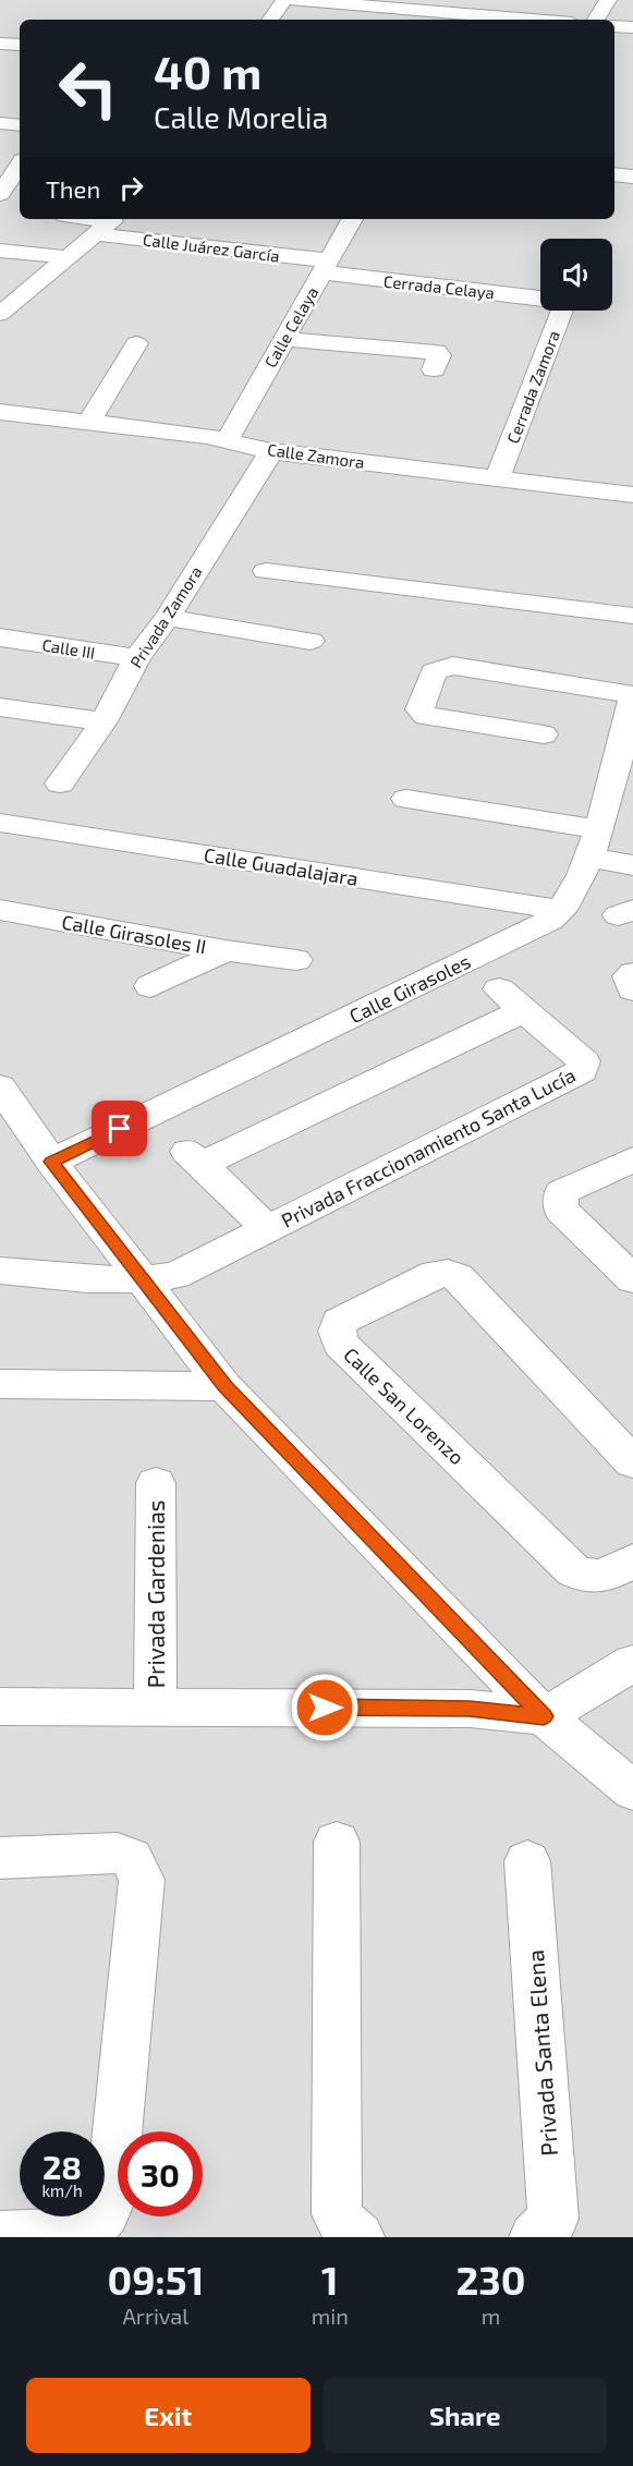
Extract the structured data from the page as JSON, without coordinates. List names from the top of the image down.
{
  "streets": {
    "street": [
      "Calle Juárez García",
      "Cerrada Celaya",
      "Calle Celaya",
      "Cerrada Zamora",
      "Calle Zamora",
      "Privada Zamora",
      "Calle III",
      "Calle Guadalajara",
      "Calle Girasoles II",
      "Calle Girasoles",
      "Privada Fraccionamiento Santa Lucía",
      "Calle San Lorenzo",
      "Privada Gardenias",
      "Privada Santa Elena"
    ]
  },
  "crossings": [
    ["Calle Juárez García", "Cerrada Celaya"],
    ["Calle Juárez García", "Calle Celaya"],
    ["Cerrada Celaya", "Calle Celaya"],
    ["Calle Celaya", "Calle Zamora"],
    ["Cerrada Zamora", "Calle Zamora"],
    ["Calle Zamora", "Privada Zamora"],
    ["Privada Zamora", "Calle III"],
    ["Calle Guadalajara", "Calle Girasoles"]
  ],
  "page": {
    "turn": ["40 m", "Calle Morelia"],
    "then": "Then",
    "speed": "28 km/h",
    "limit": "30",
    "eta": [
      "09:51",
      "Arrival",
      "1",
      "min",
      "230",
      "m"
    ],
    "buttons": ["Exit", "Share"]
  }
}
